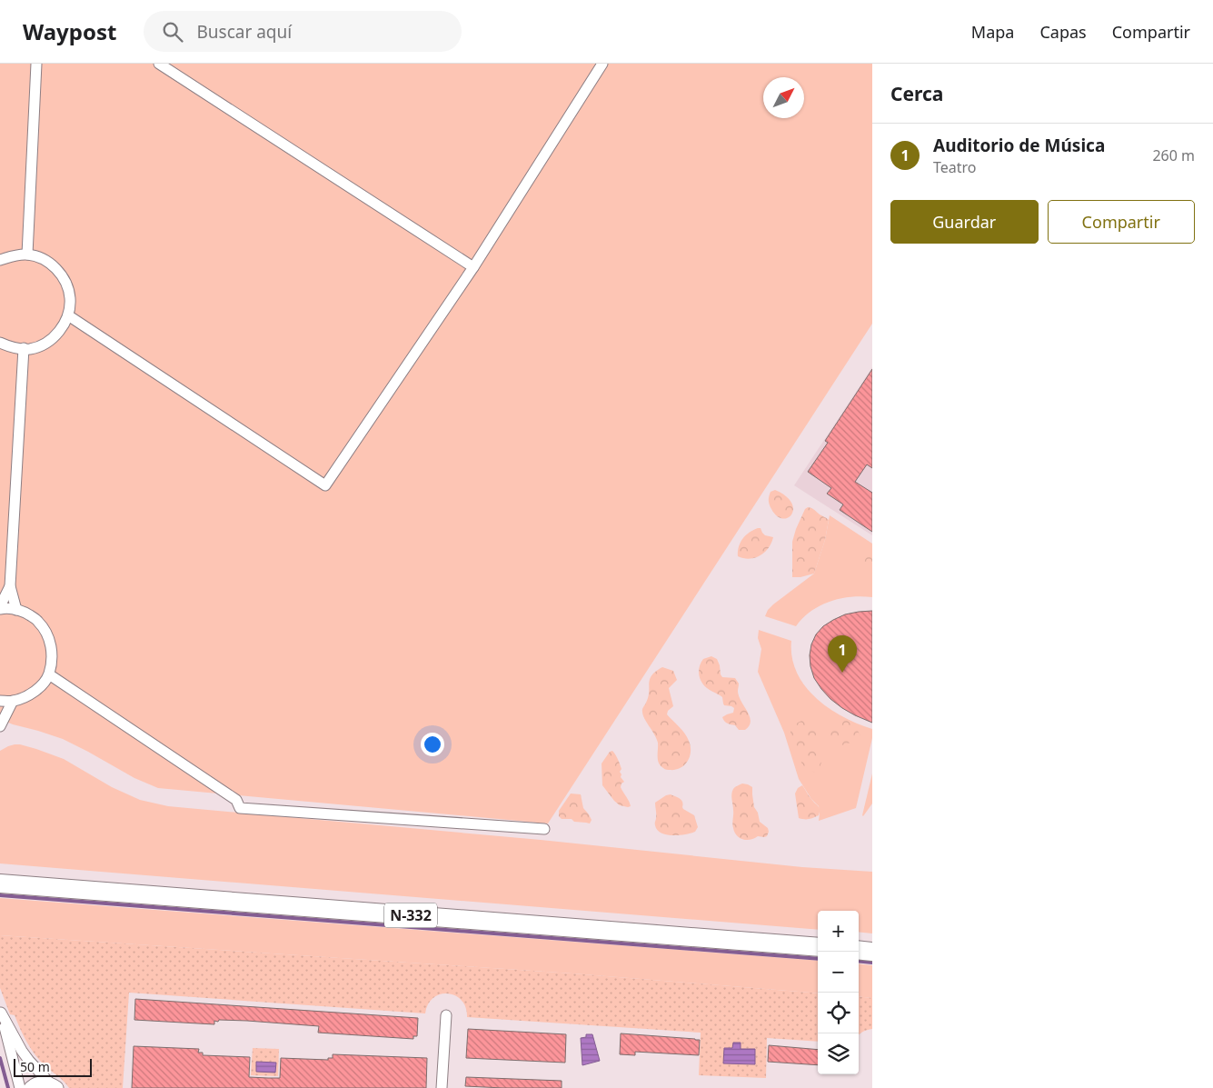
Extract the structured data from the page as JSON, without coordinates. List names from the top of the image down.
{
  "streets": {
    "highway": ["N-332"]
  },
  "scale_bar": "50 m",
  "north": "top right",
  "page": {
    "header": "Waypost",
    "search": "Buscar aquí",
    "nav": ["Mapa", "Capas", "Compartir"],
    "heading": "Cerca",
    "list": [
      {
        "mark": "1",
        "name": "Auditorio de Música",
        "note": "Teatro",
        "value": "260 m"
      }
    ],
    "buttons": ["Guardar", "Compartir"],
    "pins": "1",
    "map_buttons": ["+", "−"],
    "scale": "50 m"
  }
}
